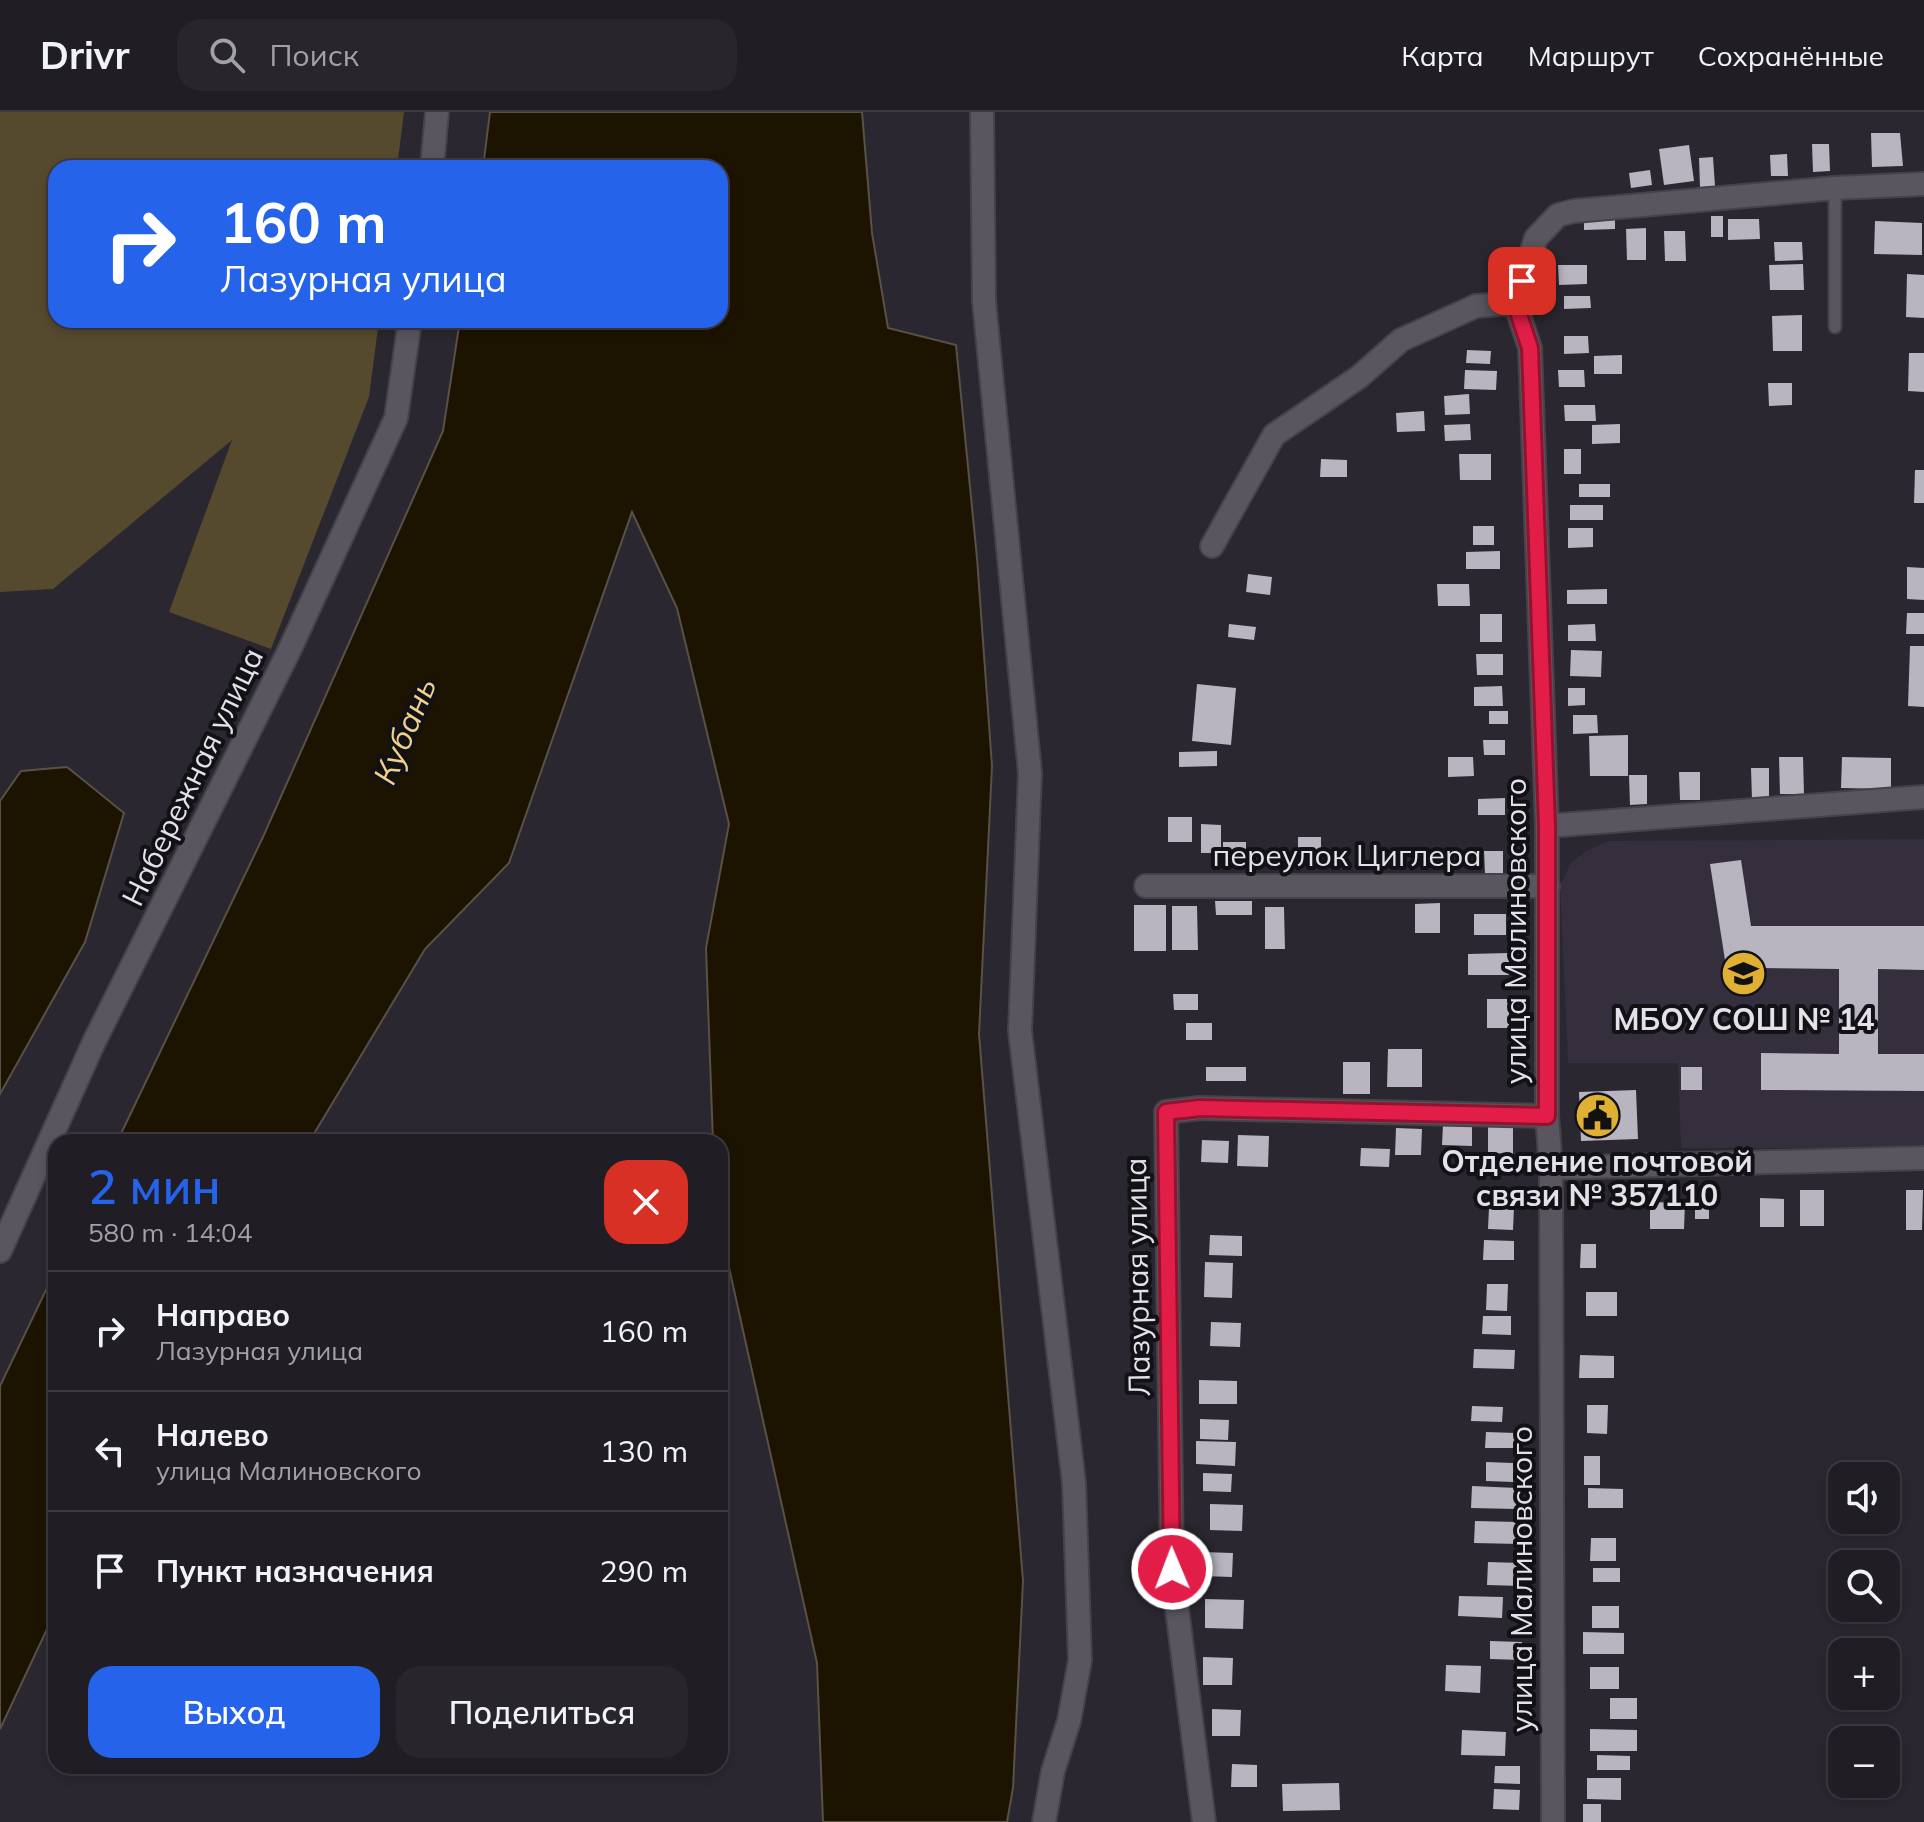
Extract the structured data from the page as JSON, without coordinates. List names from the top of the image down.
{
  "streets": {
    "street": [
      "Набережная улица",
      "переулок Циглера",
      "улица Малиновского",
      "Лазурная улица"
    ]
  },
  "crossings": [
    ["переулок Циглера", "улица Малиновского"],
    ["улица Малиновского", "Лазурная улица"]
  ],
  "water": ["Кубань"],
  "places": {
    "school or university": ["МБОУ СОШ № 14"],
    "public building": ["Отделение почтовой связи № 357110"]
  },
  "page": {
    "header": "Drivr",
    "search": "Поиск",
    "nav": ["Карта", "Маршрут", "Сохранённые"],
    "turn": ["160 m", "Лазурная улица"],
    "heading": ["2 мин", "580 m · 14:04"],
    "list": [
      {
        "name": "Направо",
        "note": "Лазурная улица",
        "value": "160 m"
      },
      {
        "name": "Налево",
        "note": "улица Малиновского",
        "value": "130 m"
      },
      {
        "name": "Пункт назначения",
        "value": "290 m"
      }
    ],
    "map_buttons": ["+", "−"],
    "buttons": ["Выход", "Поделиться"]
  }
}
